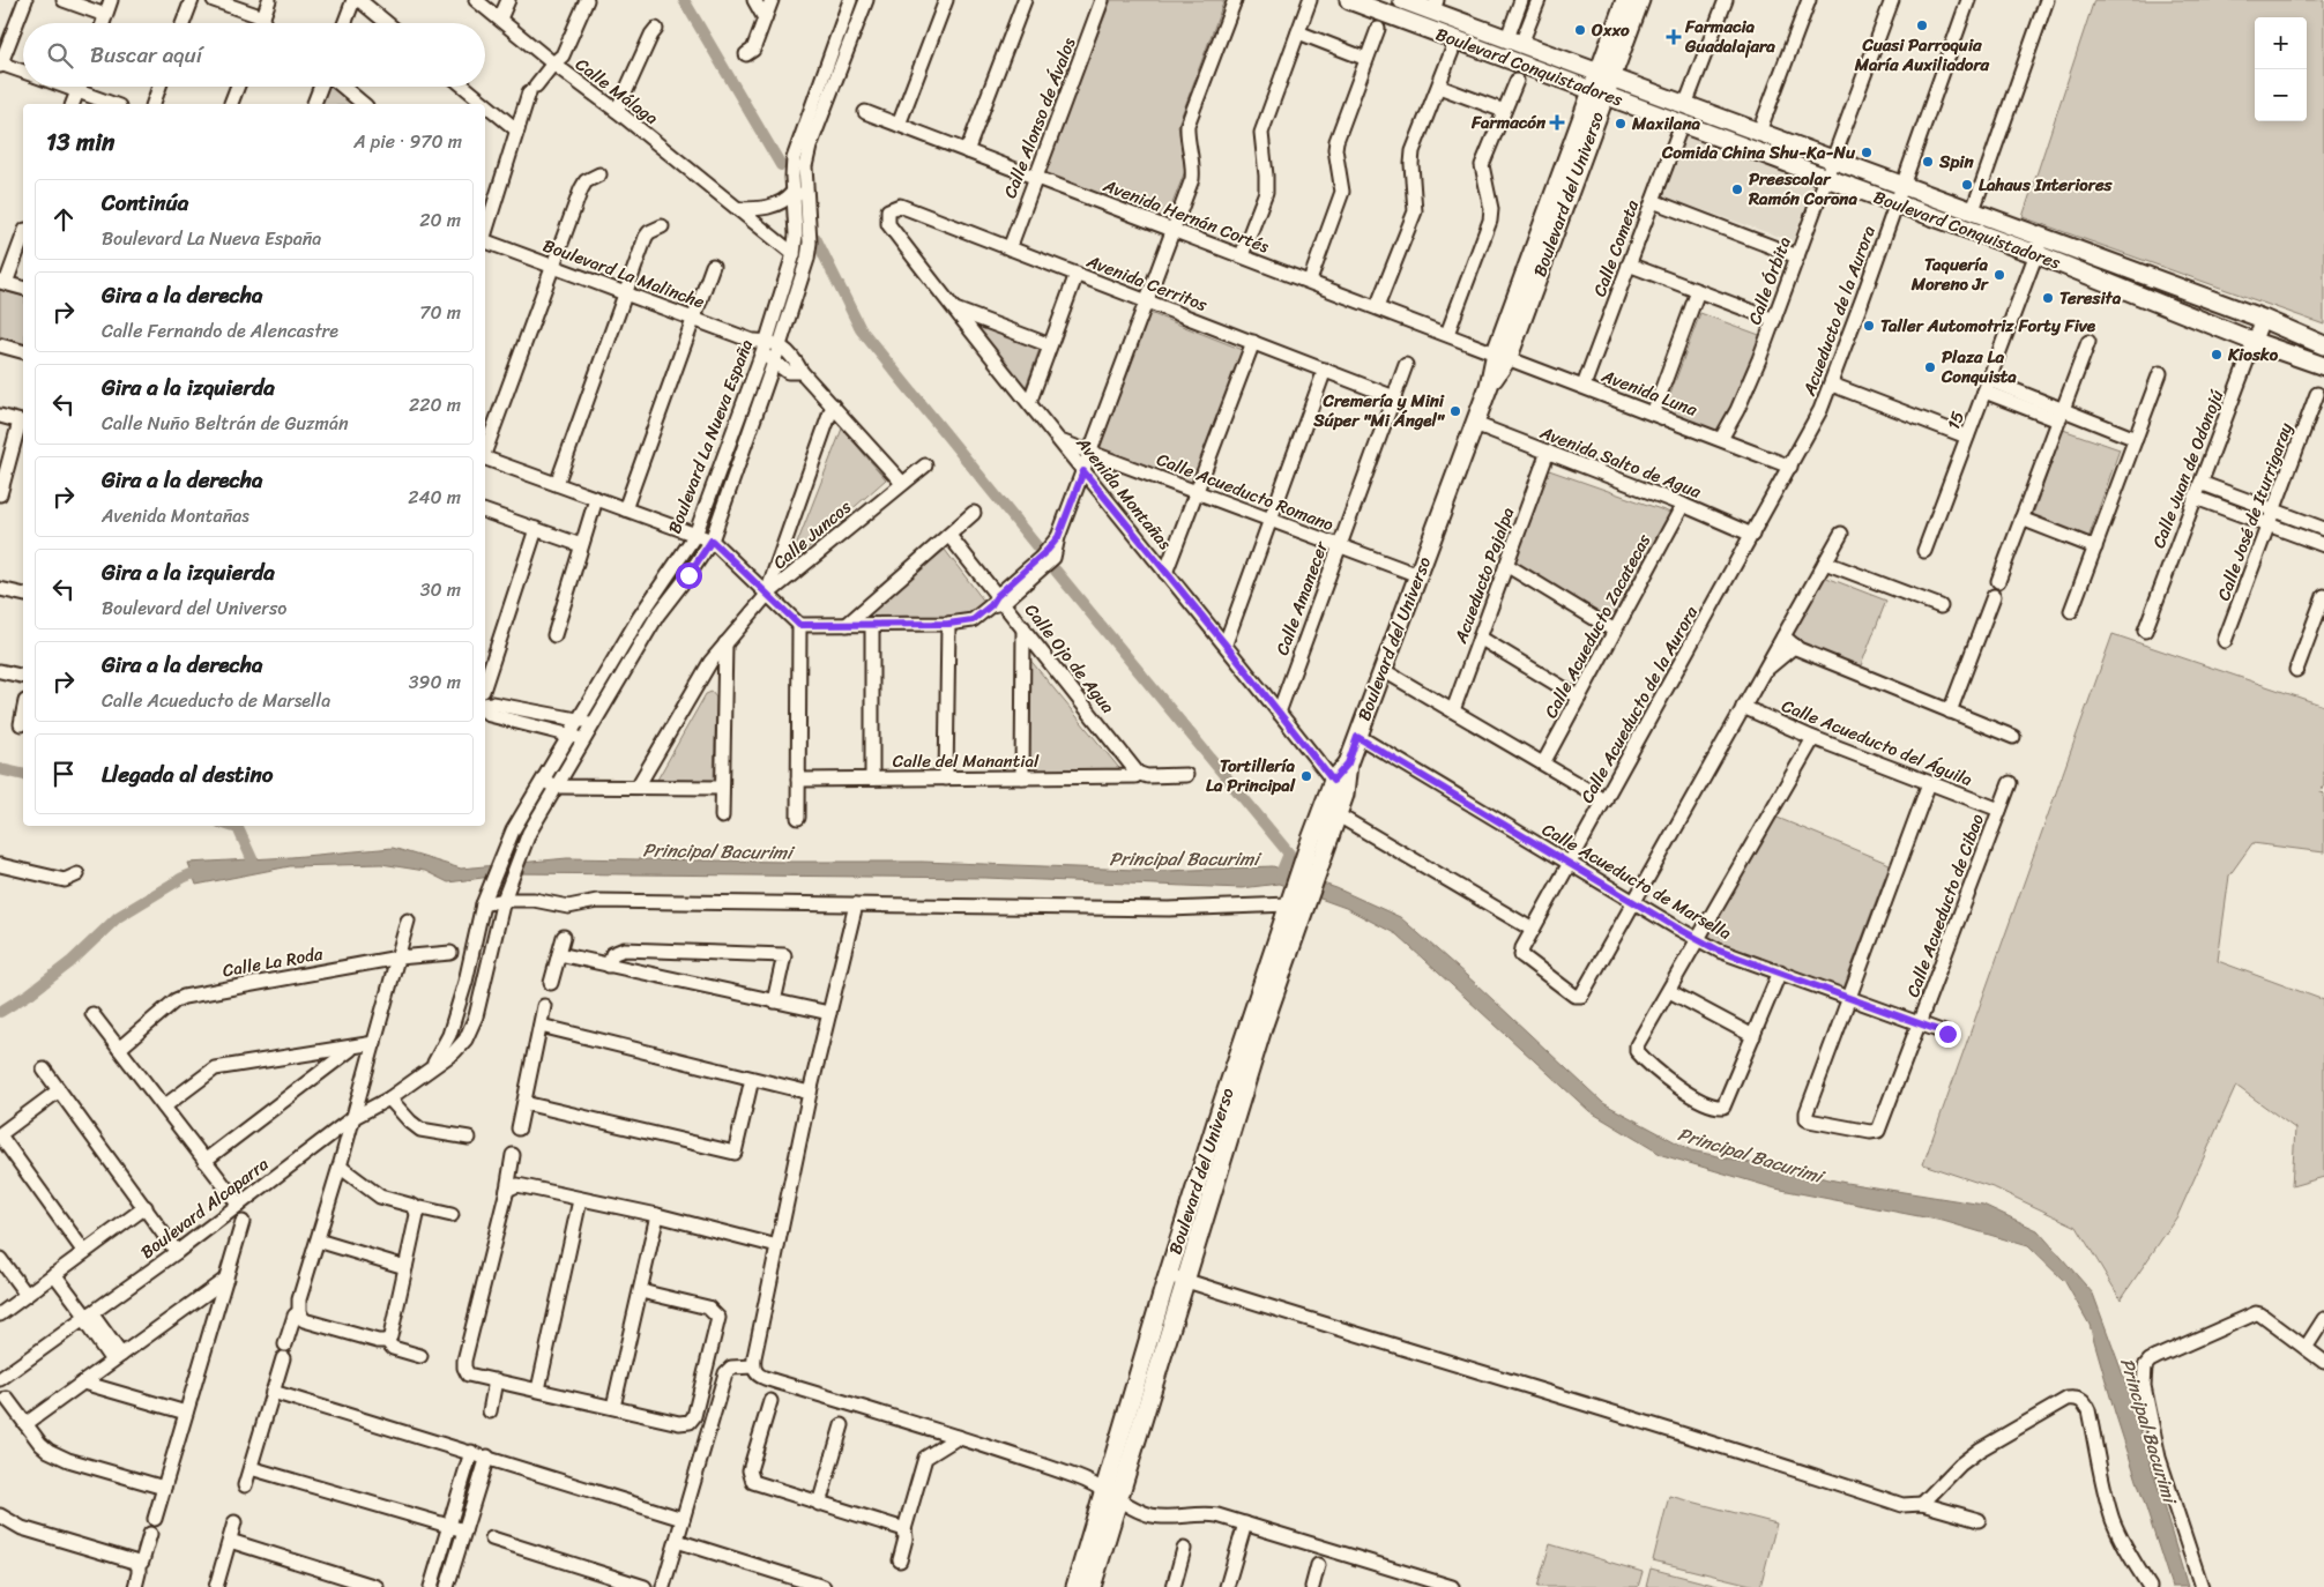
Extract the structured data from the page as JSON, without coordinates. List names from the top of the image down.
{
  "streets": {
    "street": [
      "Boulevard Conquistadores",
      "Calle Málaga",
      "Calle Alonso de Ávalos",
      "Boulevard del Universo",
      "Avenida Hernán Cortés",
      "Calle Cometa",
      "Boulevard La Malinche",
      "Calle Órbita",
      "Avenida Cerritos",
      "Acueducto de la Aurora",
      "Avenida Luna",
      "15",
      "Boulevard La Nueva España",
      "Avenida Salto de Agua",
      "Calle Juan de Odonojú",
      "Calle Acueducto Romano",
      "Avenida Montañas",
      "Calle José de Iturrigaray",
      "Calle Juncos",
      "Acueducto Pajalpa",
      "Calle Amanecer",
      "Calle Acueducto Zacatecas",
      "Calle Ojo de Agua",
      "Calle Acueducto de la Aurora",
      "Calle Acueducto del Águila",
      "Calle del Manantial",
      "Calle Acueducto de Marsella",
      "Calle Acueducto de Cibao",
      "Calle La Roda",
      "Boulevard Alcaparra"
    ]
  },
  "crossings": [
    ["Boulevard Conquistadores", "Boulevard del Universo"],
    ["Boulevard Conquistadores", "Calle Cometa"],
    ["Boulevard Conquistadores", "Calle Órbita"],
    ["Boulevard Conquistadores", "Acueducto de la Aurora"],
    ["Boulevard Conquistadores", "15"],
    ["Boulevard Conquistadores", "Calle Juan de Odonojú"],
    ["Calle Málaga", "Boulevard La Nueva España"],
    ["Calle Alonso de Ávalos", "Avenida Hernán Cortés"],
    ["Calle Alonso de Ávalos", "Avenida Cerritos"],
    ["Boulevard del Universo", "Avenida Hernán Cortés"],
    ["Boulevard del Universo", "Avenida Luna"],
    ["Boulevard del Universo", "Avenida Salto de Agua"],
    ["Boulevard del Universo", "Calle Acueducto Romano"],
    ["Boulevard del Universo", "Avenida Montañas"],
    ["Boulevard del Universo", "Calle Acueducto de Marsella"],
    ["Avenida Hernán Cortés", "Avenida Luna"],
    ["Calle Cometa", "Avenida Luna"],
    ["Boulevard La Malinche", "Boulevard La Nueva España"],
    ["Calle Órbita", "Avenida Luna"],
    ["Avenida Cerritos", "Avenida Montañas"],
    ["Avenida Cerritos", "Calle Amanecer"],
    ["Acueducto de la Aurora", "Avenida Luna"],
    ["Acueducto de la Aurora", "Calle Acueducto de la Aurora"],
    ["Avenida Luna", "Calle Acueducto de la Aurora"],
    ["Boulevard La Nueva España", "Boulevard Alcaparra"],
    ["Avenida Salto de Agua", "Acueducto Pajalpa"],
    ["Avenida Salto de Agua", "Calle Acueducto Zacatecas"],
    ["Avenida Salto de Agua", "Calle Acueducto de la Aurora"],
    ["Calle Acueducto Romano", "Avenida Montañas"],
    ["Calle Acueducto Romano", "Calle Amanecer"],
    ["Avenida Montañas", "Calle Amanecer"],
    ["Calle Ojo de Agua", "Calle del Manantial"],
    ["Calle Acueducto de la Aurora", "Calle Acueducto de Marsella"],
    ["Calle Acueducto del Águila", "Calle Acueducto de Cibao"],
    ["Calle Acueducto de Marsella", "Calle Acueducto de Cibao"]
  ],
  "water": ["Principal Bacurimi"],
  "places": {
    "other": [
      "Cuasi Parroquia María Auxiliadora",
      "Oxxo",
      "Maxilana",
      "Comida China Shu-Ka-Nu",
      "Spin",
      "Lahaus Interiores",
      "Preescolar Ramón Corona",
      "Taquería Moreno Jr",
      "Teresita",
      "Taller Automotriz Forty Five",
      "Kiosko",
      "Plaza La Conquista",
      "Cremería y Mini Súper \"Mi Ángel\"",
      "Tortillería La Principal"
    ],
    "health": ["Farmacia Guadalajara", "Farmacón"]
  },
  "page": {
    "map_buttons": ["+", "−"],
    "search": "Buscar aquí",
    "heading": ["13 min", "A pie · 970 m"],
    "list": [
      ["Continúa", "Boulevard La Nueva España", "20 m"],
      ["Gira a la derecha", "Calle Fernando de Alencastre", "70 m"],
      ["Gira a la izquierda", "Calle Nuño Beltrán de Guzmán", "220 m"],
      ["Gira a la derecha", "Avenida Montañas", "240 m"],
      ["Gira a la izquierda", "Boulevard del Universo", "30 m"],
      ["Gira a la derecha", "Calle Acueducto de Marsella", "390 m"],
      "Llegada al destino"
    ]
  }
}
